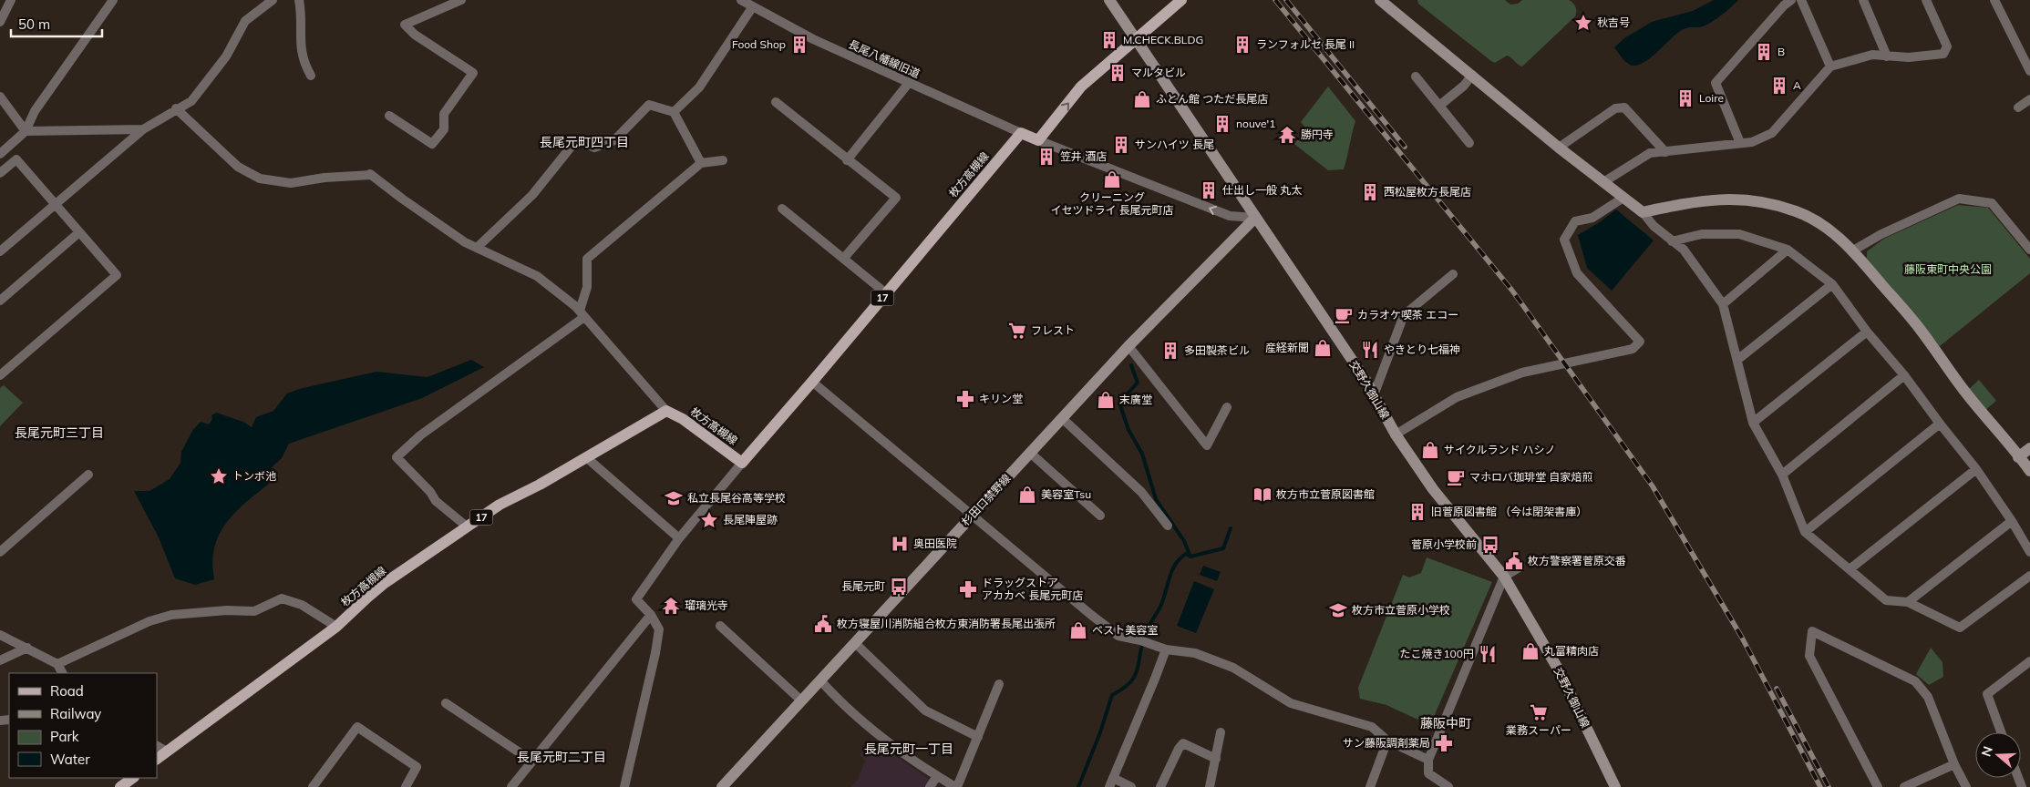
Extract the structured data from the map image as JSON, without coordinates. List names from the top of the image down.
{
  "streets": {
    "main road": [
      "枚方高槻線",
      "17",
      "交野久御山線",
      "杉田口禁野線"
    ],
    "street": ["長尾八幡線旧道"]
  },
  "crossings": [
    ["長尾八幡線旧道", "枚方高槻線"],
    ["交野久御山線", "杉田口禁野線"]
  ],
  "districts": [
    "長尾元町四丁目",
    "長尾元町三丁目",
    "藤阪中町",
    "長尾元町一丁目",
    "長尾元町二丁目"
  ],
  "parks": ["藤阪東町中央公園"],
  "places": {
    "place": ["秋吉号", "トンボ池", "長尾陣屋跡"],
    "building": [
      "M.CHECK.BLDG",
      "Food Shop",
      "ランフォルセ 長尾 II",
      "B",
      "マルタビル",
      "A",
      "Loire",
      "nouve'1",
      "サンハイツ 長尾",
      "笠井 酒店",
      "仕出し一般 丸太",
      "西松屋枚方長尾店",
      "多田製茶ビル",
      "旧菅原図書館 （今は閉架書庫）"
    ],
    "shop": [
      "ふとん館 つただ長尾店",
      "クリーニング イセツドライ 長尾元町店",
      "産経新聞",
      "末廣堂",
      "サイクルランド ハシノ",
      "美容室Tsu",
      "ベスト美容室",
      "丸富精肉店"
    ],
    "temple": ["勝円寺", "瑠璃光寺"],
    "cafe": ["カラオケ喫茶 エコー", "マホロバ珈琲堂 自家焙煎"],
    "supermarket": ["フレスト", "業務スーパー"],
    "restaurant": ["やきとり七福神", "たこ焼き100円"],
    "pharmacy": ["キリン堂", "ドラッグストア アカカベ 長尾元町店", "サン藤阪調剤薬局"],
    "library": ["枚方市立菅原図書館"],
    "school or university": ["私立長尾谷高等学校", "枚方市立菅原小学校"],
    "hospital": ["奥田医院"],
    "bus stop": ["菅原小学校前", "長尾元町"],
    "public building": ["枚方警察署菅原交番", "枚方寝屋川消防組合枚方東消防署長尾出張所"]
  },
  "legend": [
    "Road",
    "Railway",
    "Park",
    "Water"
  ],
  "scale_bar": "50 m",
  "north": "left"
}
